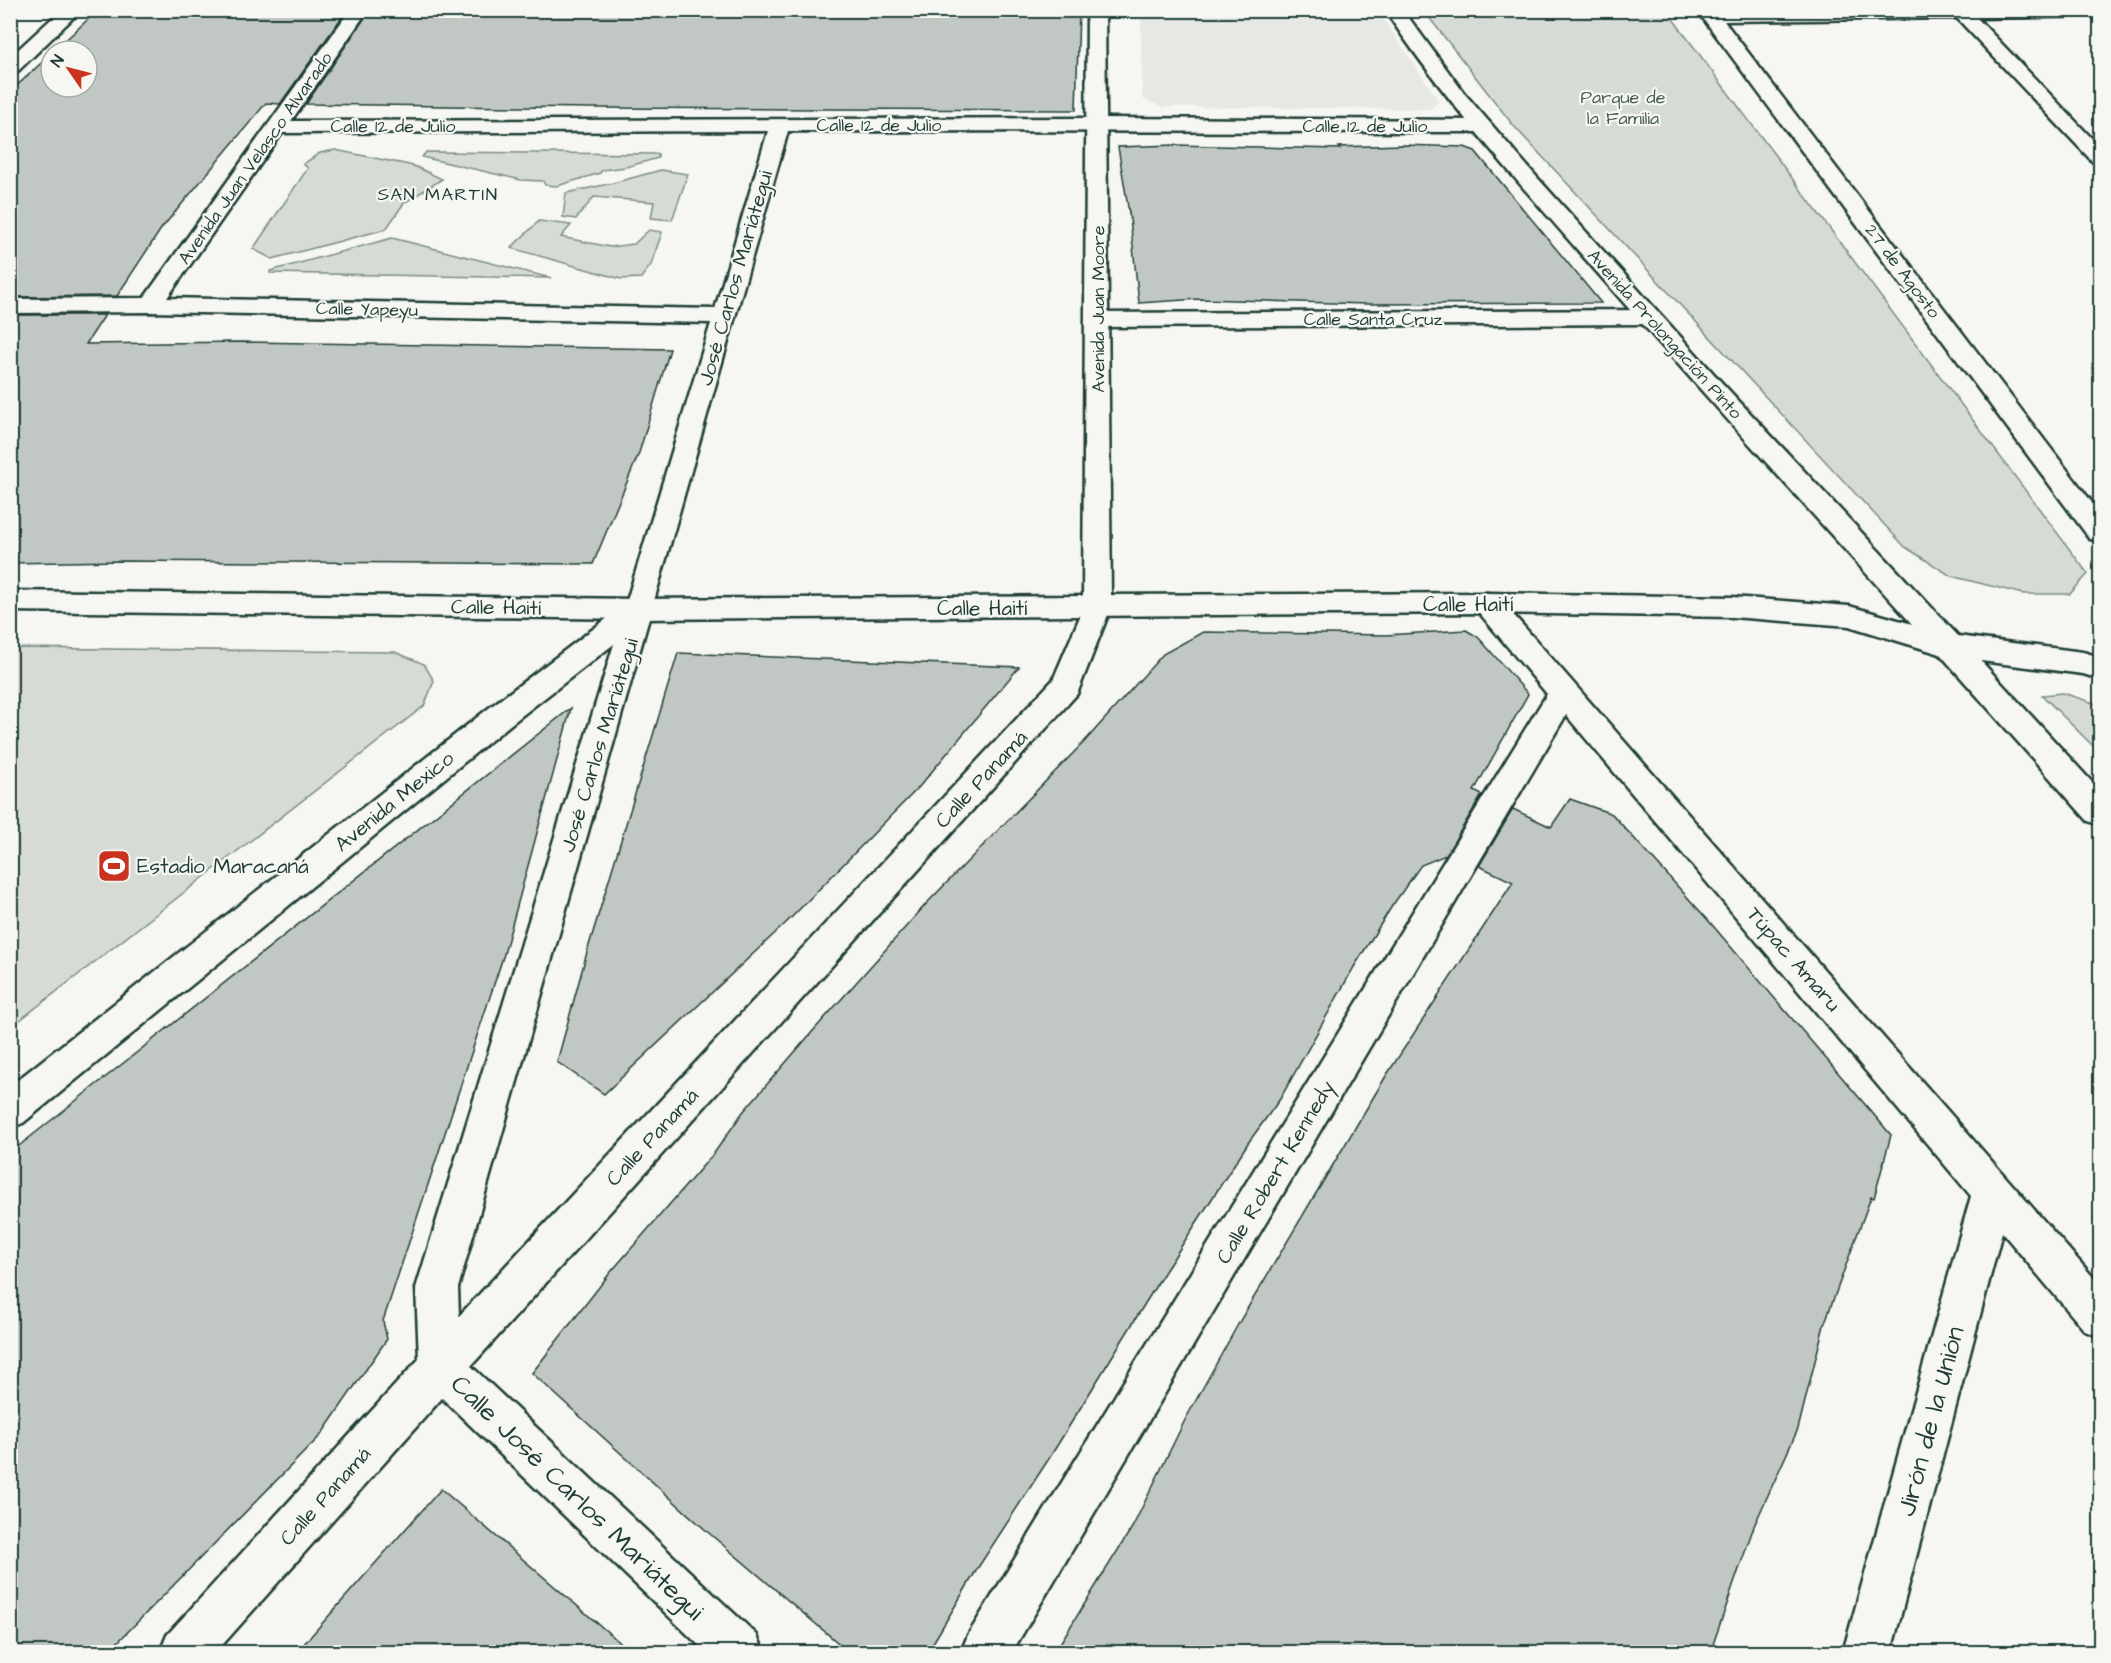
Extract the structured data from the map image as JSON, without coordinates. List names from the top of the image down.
{
  "streets": {
    "street": [
      "Calle 12 de Julio",
      "Avenida Juan Velasco Alvarado",
      "27 de Agosto",
      "José Carlos Mariátegui",
      "Calle Yapeyu",
      "Avenida Juan Moore",
      "Calle Santa Cruz",
      "Avenida Prolongación Pinto",
      "Calle Haití",
      "Calle Panamá",
      "Avenida Mexico",
      "Túpac Amaru",
      "Calle Robert Kennedy",
      "Jirón de la Unión",
      "Calle José Carlos Mariátegui"
    ]
  },
  "crossings": [
    ["Calle 12 de Julio", "Avenida Juan Velasco Alvarado"],
    ["Calle 12 de Julio", "José Carlos Mariátegui"],
    ["Calle 12 de Julio", "Avenida Juan Moore"],
    ["Calle 12 de Julio", "Avenida Prolongación Pinto"],
    ["Avenida Juan Velasco Alvarado", "Calle Yapeyu"],
    ["José Carlos Mariátegui", "Calle Yapeyu"],
    ["José Carlos Mariátegui", "Calle Haití"],
    ["José Carlos Mariátegui", "Calle Panamá"],
    ["José Carlos Mariátegui", "Avenida Mexico"],
    ["José Carlos Mariátegui", "Calle José Carlos Mariátegui"],
    ["Avenida Juan Moore", "Calle Santa Cruz"],
    ["Avenida Juan Moore", "Calle Haití"],
    ["Avenida Juan Moore", "Calle Panamá"],
    ["Calle Santa Cruz", "Avenida Prolongación Pinto"],
    ["Avenida Prolongación Pinto", "Calle Haití"],
    ["Calle Haití", "Calle Panamá"],
    ["Calle Haití", "Avenida Mexico"],
    ["Calle Haití", "Túpac Amaru"],
    ["Calle Panamá", "Calle José Carlos Mariátegui"],
    ["Túpac Amaru", "Calle Robert Kennedy"],
    ["Túpac Amaru", "Jirón de la Unión"]
  ],
  "districts": ["SAN MARTIN"],
  "parks": ["Parque de la Familia"],
  "places": {
    "sports": ["Estadio Maracaná"]
  },
  "north": "top left"
}
